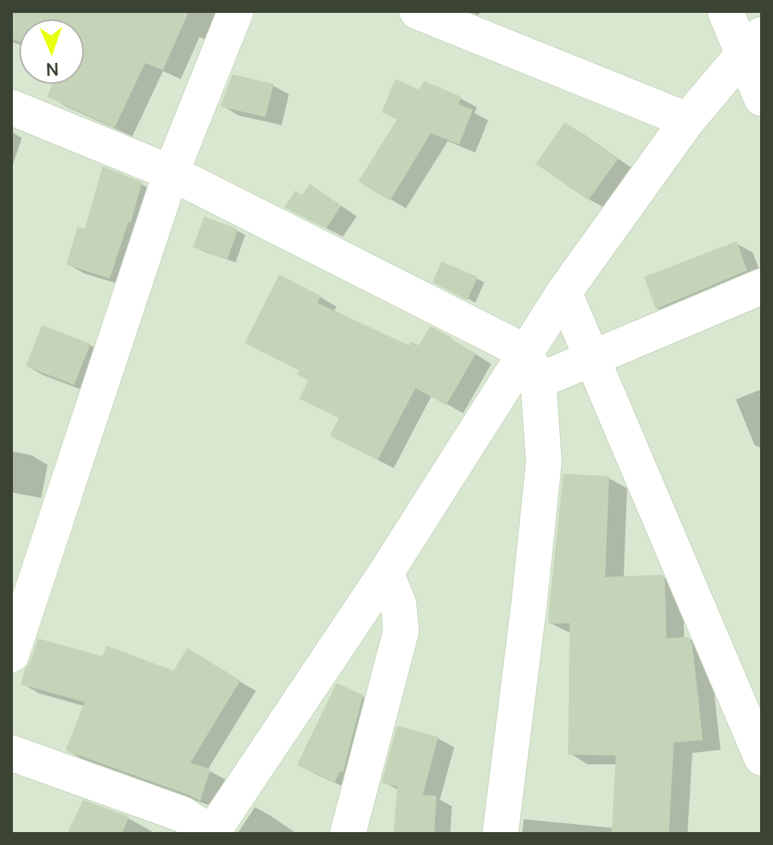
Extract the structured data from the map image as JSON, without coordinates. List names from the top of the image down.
{
  "north": "bottom"
}
